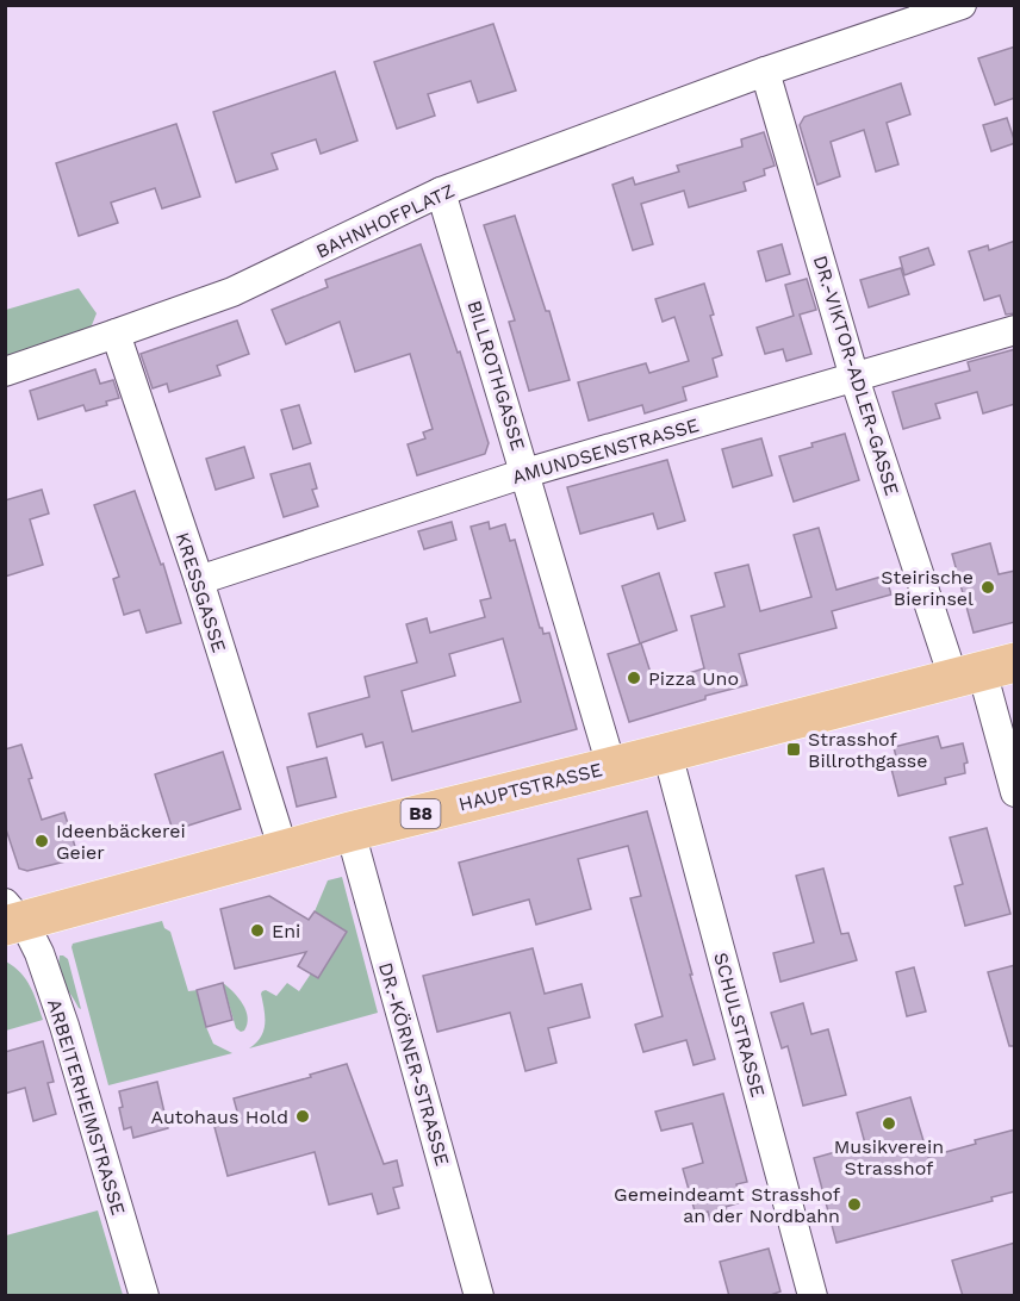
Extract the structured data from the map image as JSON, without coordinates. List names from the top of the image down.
{
  "streets": {
    "main road": ["HAUPTSTRASSE", "B8"],
    "street": [
      "BAHNHOFPLATZ",
      "BILLROTHGASSE",
      "DR.-VIKTOR-ADLER-GASSE",
      "AMUNDSENSTRASSE",
      "KRESSGASSE",
      "SCHULSTRASSE",
      "DR.-KÖRNER-STRASSE",
      "ARBEITERHEIMSTRASSE"
    ]
  },
  "crossings": [
    ["BAHNHOFPLATZ", "BILLROTHGASSE"],
    ["BAHNHOFPLATZ", "DR.-VIKTOR-ADLER-GASSE"],
    ["BAHNHOFPLATZ", "KRESSGASSE"],
    ["BILLROTHGASSE", "AMUNDSENSTRASSE"],
    ["BILLROTHGASSE", "HAUPTSTRASSE"],
    ["DR.-VIKTOR-ADLER-GASSE", "AMUNDSENSTRASSE"],
    ["DR.-VIKTOR-ADLER-GASSE", "HAUPTSTRASSE"],
    ["AMUNDSENSTRASSE", "KRESSGASSE"],
    ["KRESSGASSE", "HAUPTSTRASSE"],
    ["HAUPTSTRASSE", "SCHULSTRASSE"],
    ["HAUPTSTRASSE", "DR.-KÖRNER-STRASSE"],
    ["HAUPTSTRASSE", "ARBEITERHEIMSTRASSE"]
  ],
  "places": {
    "other": [
      "Steirische Bierinsel",
      "Pizza Uno",
      "Ideenbäckerei Geier",
      "Eni",
      "Autohaus Hold",
      "Musikverein Strasshof",
      "Gemeindeamt Strasshof an der Nordbahn"
    ],
    "transit": ["Strasshof Billrothgasse"]
  }
}
